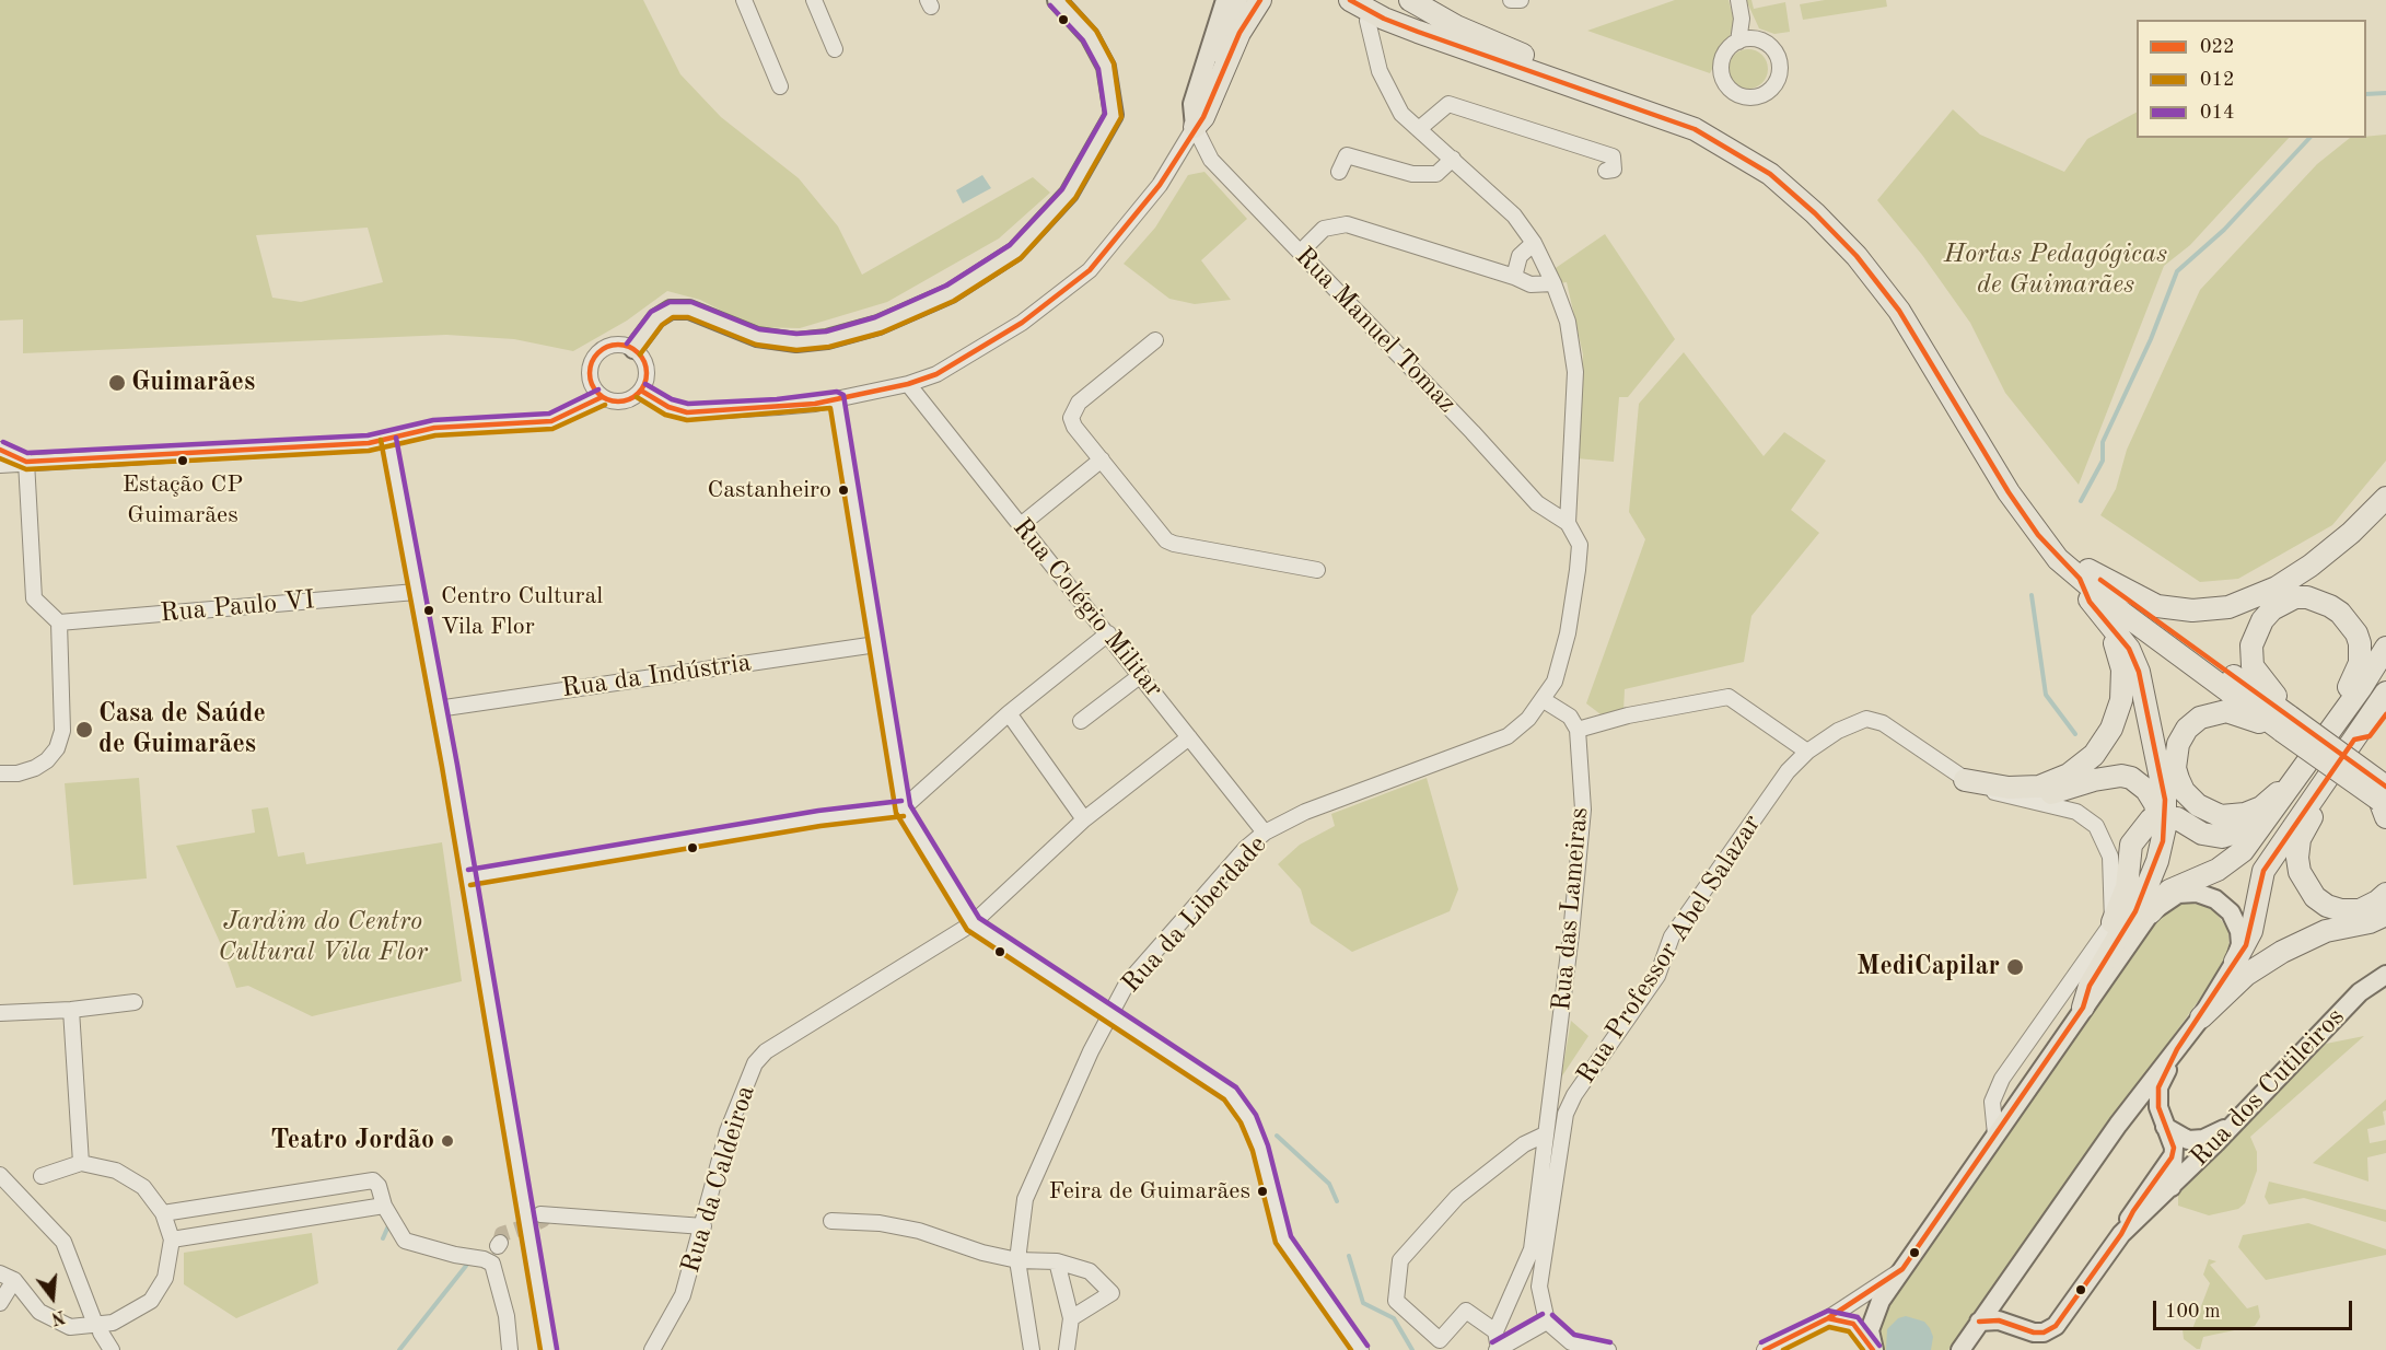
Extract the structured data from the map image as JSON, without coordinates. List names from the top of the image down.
{
  "streets": {
    "main road": ["Rua dos Cutileiros"],
    "street": [
      "Rua Manuel Tomaz",
      "Rua Paulo VI",
      "Rua Colégio Militar",
      "Rua da Indústria",
      "Rua das Lameiras",
      "Rua da Liberdade",
      "Rua Professor Abel Salazar",
      "Rua da Caldeiroa"
    ]
  },
  "crossings": [
    ["Rua Manuel Tomaz", "Rua da Liberdade"],
    ["Rua Colégio Militar", "Rua da Liberdade"],
    ["Rua Colégio Militar", "Rua da Caldeiroa"]
  ],
  "parks": ["Hortas Pedagógicas de Guimarães", "Jardim do Centro Cultural Vila Flor"],
  "places": [
    "Guimarães",
    "Estação CP Guimarães",
    "Castanheiro",
    "Centro Cultural Vila Flor",
    "Casa de Saúde de Guimarães",
    "MediCapilar",
    "Teatro Jordão",
    "Feira de Guimarães"
  ],
  "lines": ["transit line 022", "transit line 012", "transit line 014"],
  "legend": ["022", "012", "014"],
  "scale_bar": "100 m",
  "north": "bottom"
}
